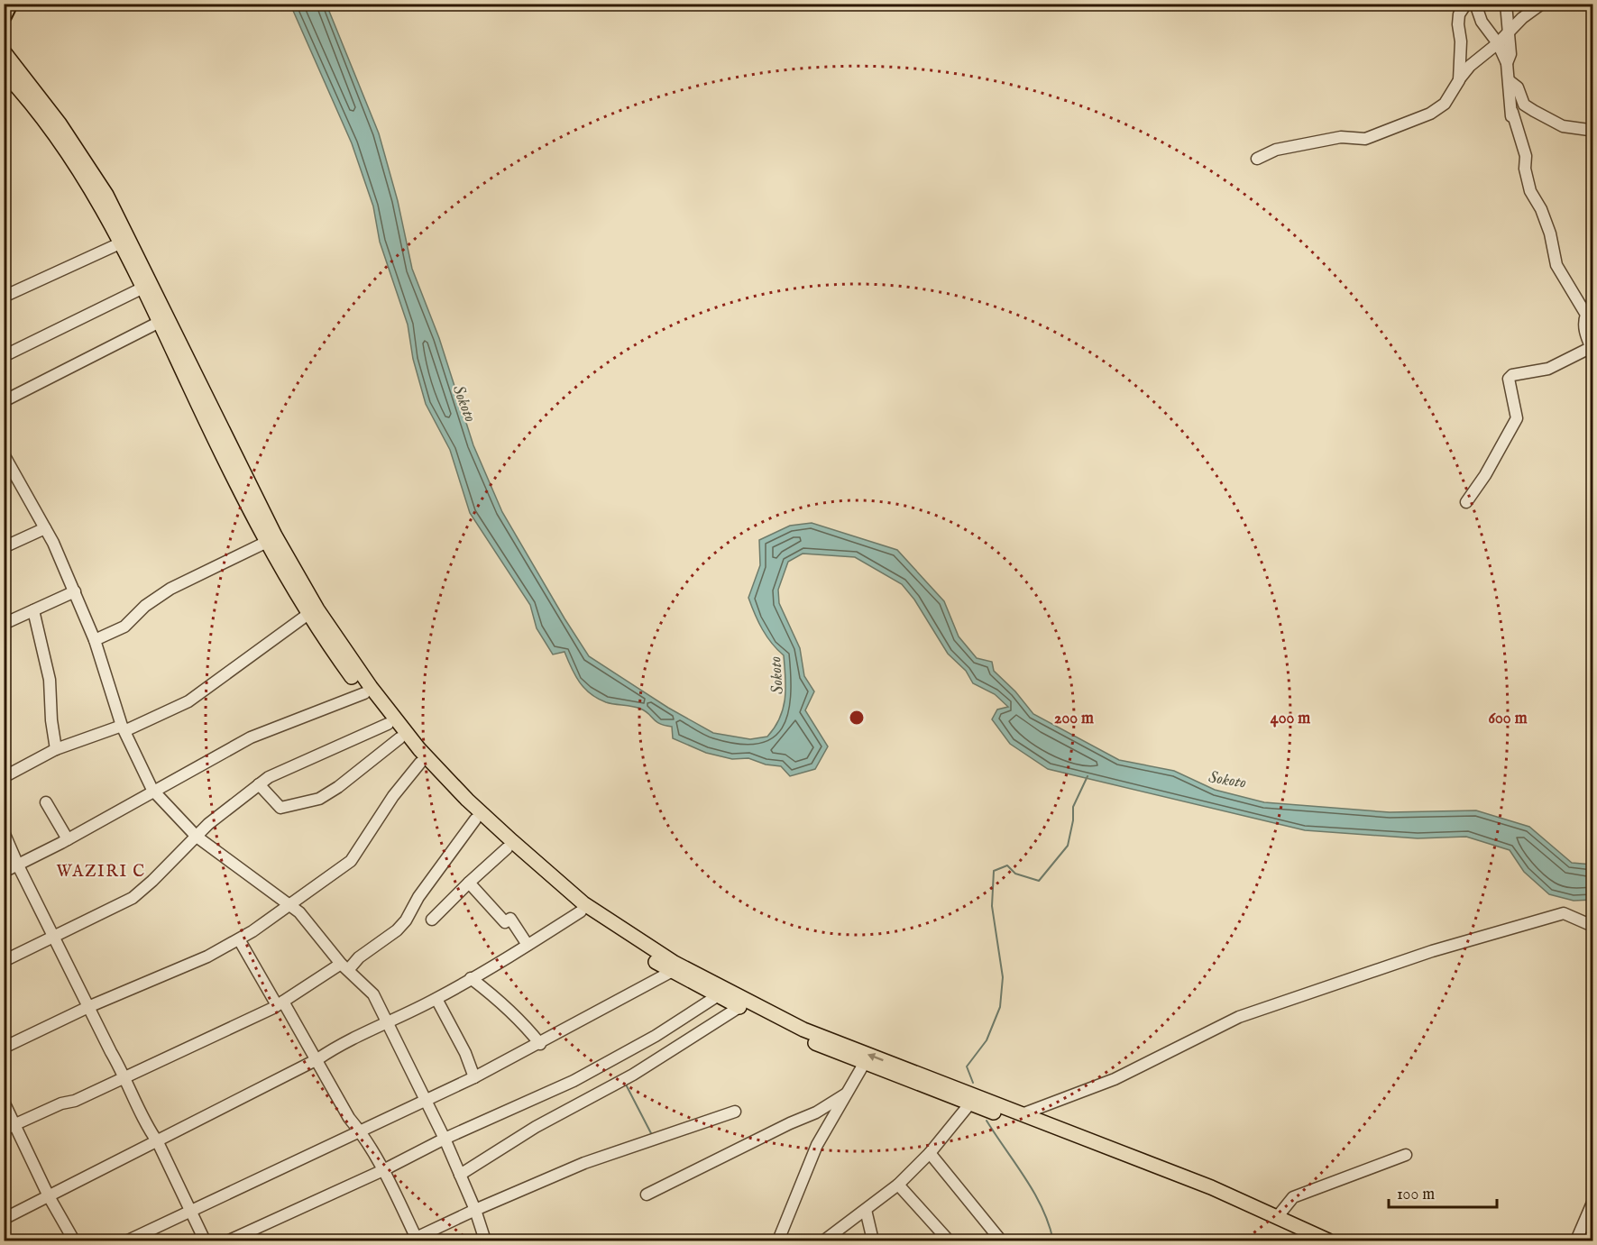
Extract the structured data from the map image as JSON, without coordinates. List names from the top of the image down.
{
  "districts": ["WAZIRI C"],
  "water": ["Sokoto"],
  "scale_bar": "100 m",
  "rings": ["200 m", "400 m", "600 m"]
}
